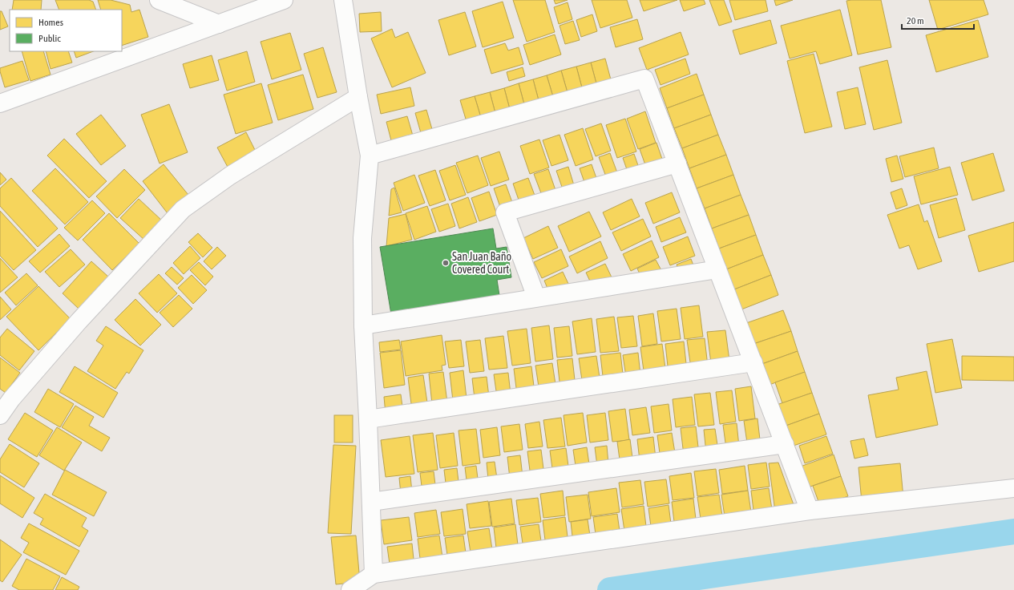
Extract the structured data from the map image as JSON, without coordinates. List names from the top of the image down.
{
  "places": ["San Juan Baño Covered Court"],
  "legend": ["Homes", "Public"],
  "scale_bar": "20 m"
}
